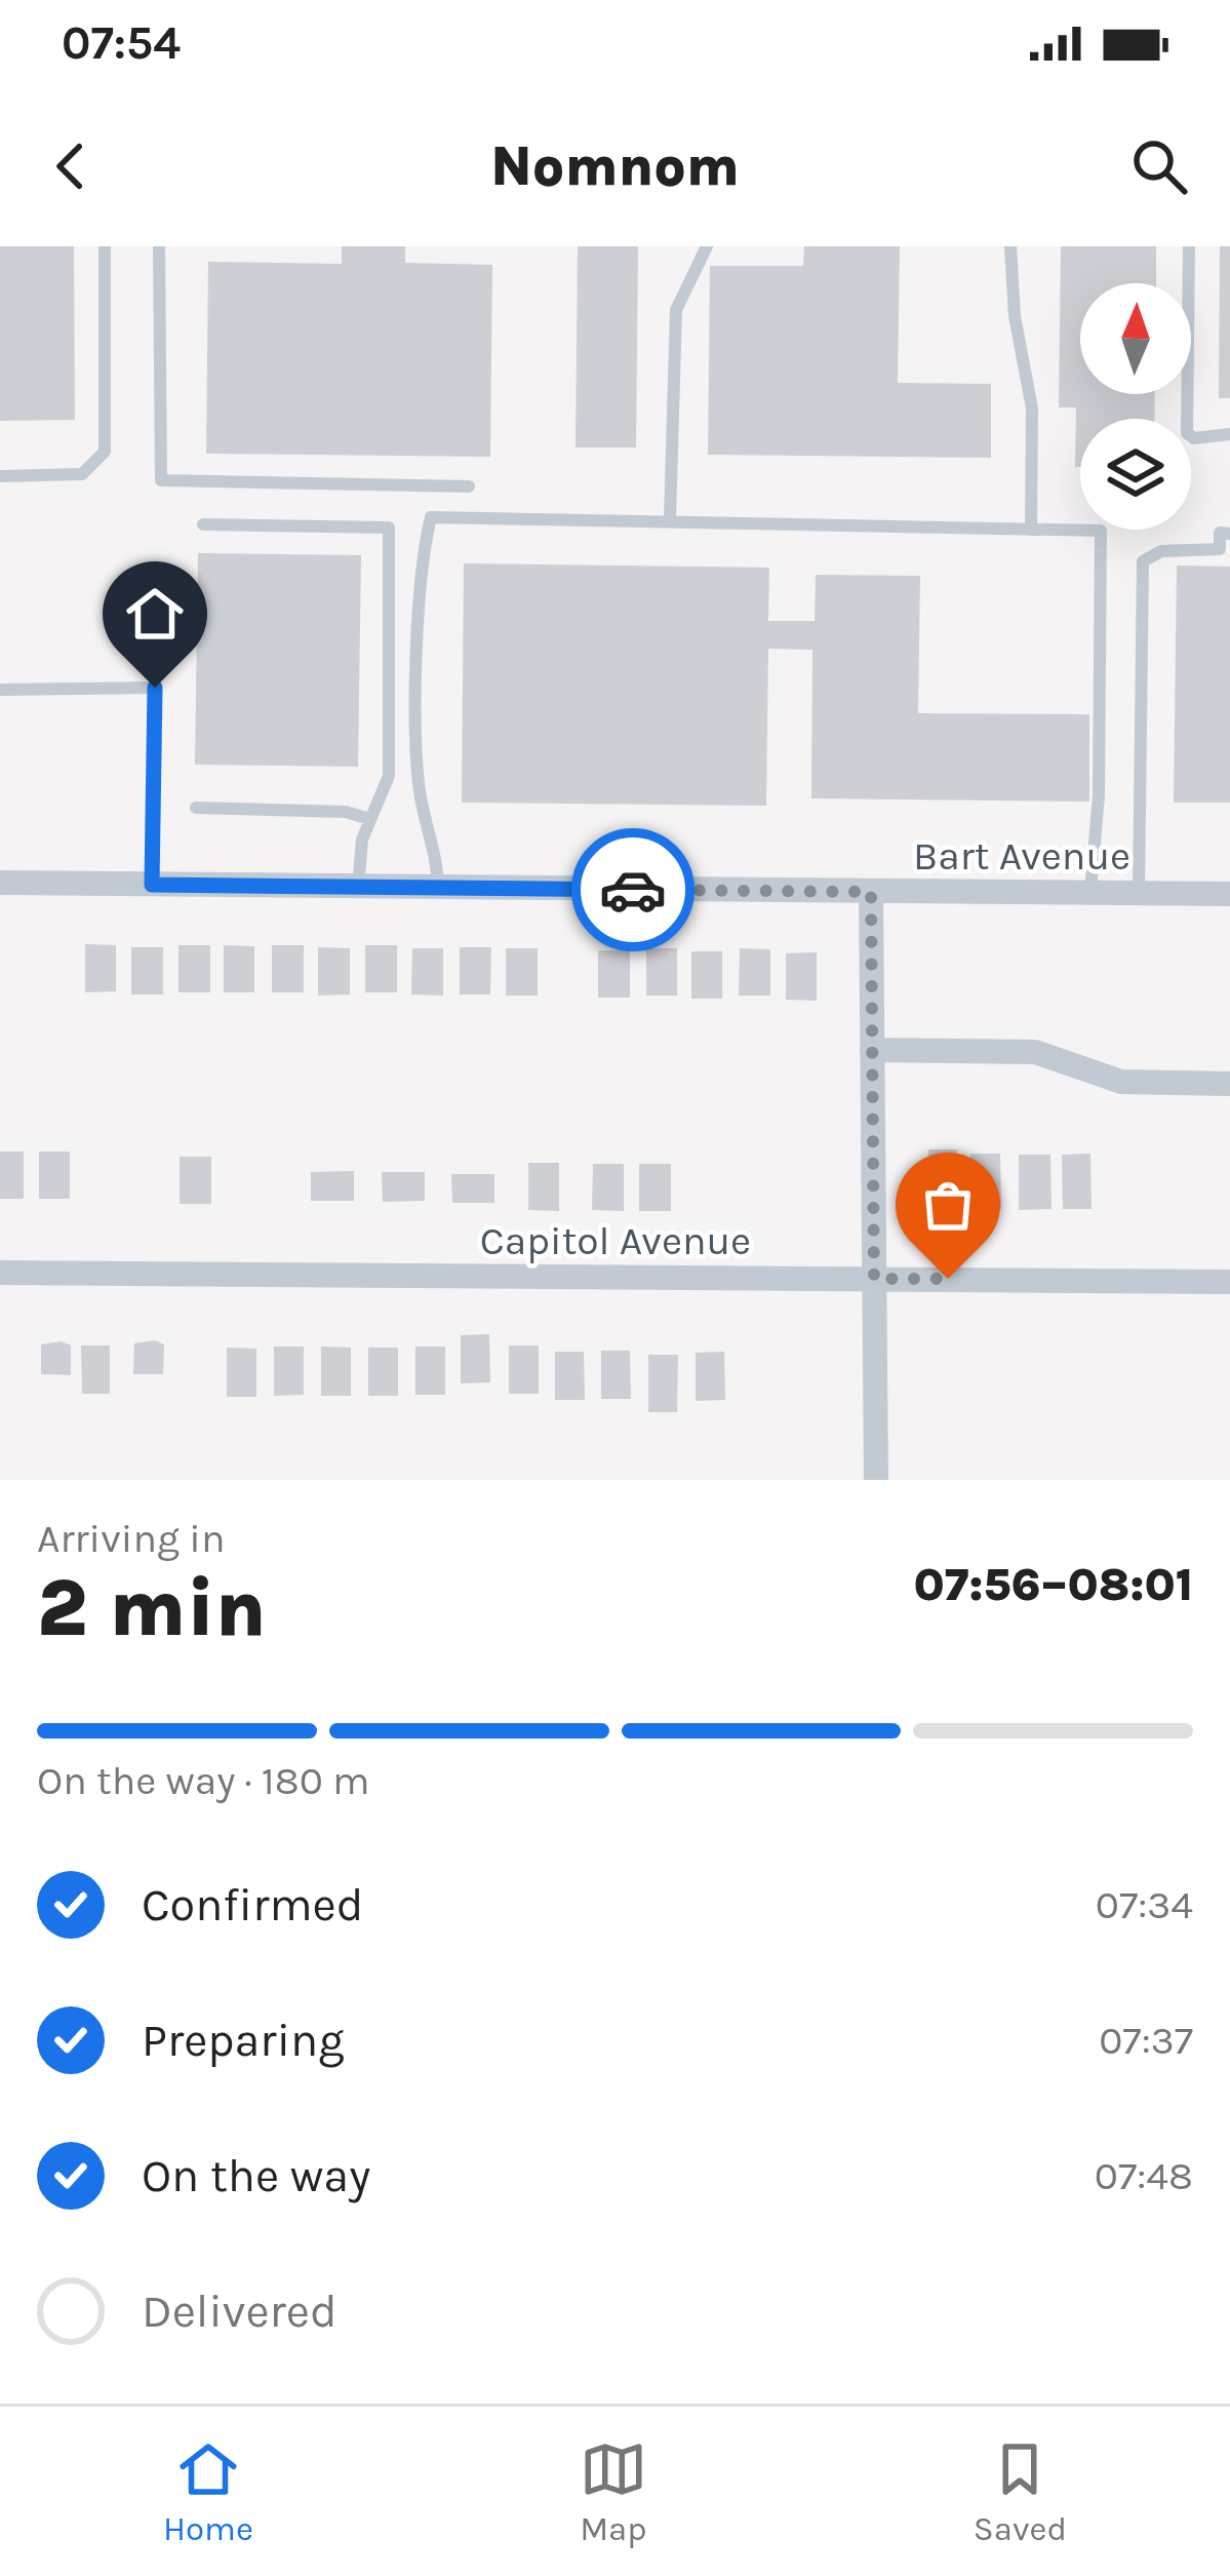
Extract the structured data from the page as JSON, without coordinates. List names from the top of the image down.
{
  "streets": {
    "street": ["Bart Avenue", "Capitol Avenue"]
  },
  "north": "top",
  "page": {
    "status": "07:54",
    "header": "Nomnom",
    "heading": ["2 min", "Arriving in", "07:56–08:01"],
    "bar": "On the way · 180 m",
    "list": [
      ["Confirmed", "07:34"],
      ["Preparing", "07:37"],
      ["On the way", "07:48"],
      "Delivered"
    ],
    "tabs": ["Home", "Map", "Saved"]
  }
}
